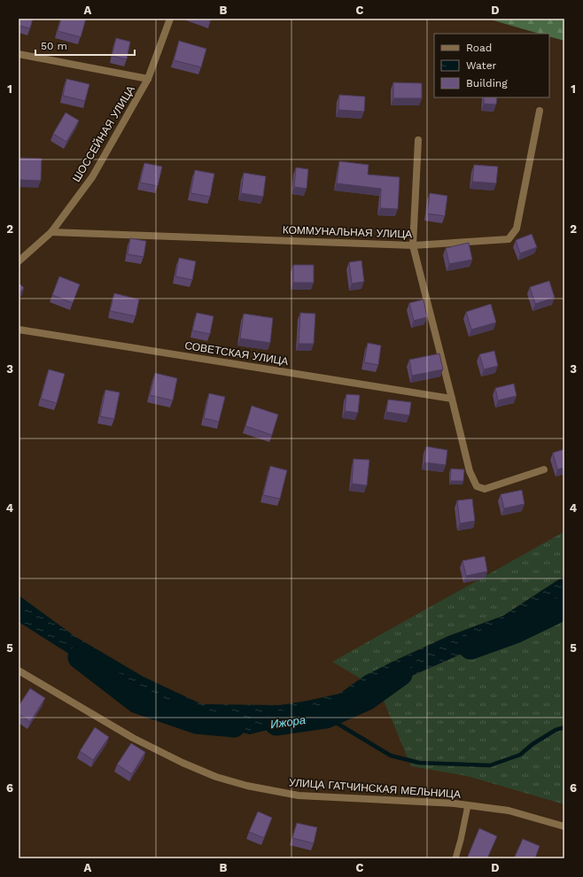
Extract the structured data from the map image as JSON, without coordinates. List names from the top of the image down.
{
  "streets": {
    "street": [
      "ШОССЕЙНАЯ УЛИЦА",
      "КОММУНАЛЬНАЯ УЛИЦА",
      "СОВЕТСКАЯ УЛИЦА",
      "УЛИЦА ГАТЧИНСКАЯ МЕЛЬНИЦА"
    ]
  },
  "crossings": [
    ["ШОССЕЙНАЯ УЛИЦА", "КОММУНАЛЬНАЯ УЛИЦА"]
  ],
  "water": ["Ижора"],
  "legend": ["Road", "Water", "Building"],
  "scale_bar": "50 m",
  "grid": {
    "columns": [
      "A",
      "B",
      "C",
      "D"
    ],
    "rows": [
      "1",
      "2",
      "3",
      "4",
      "5",
      "6"
    ]
  }
}
